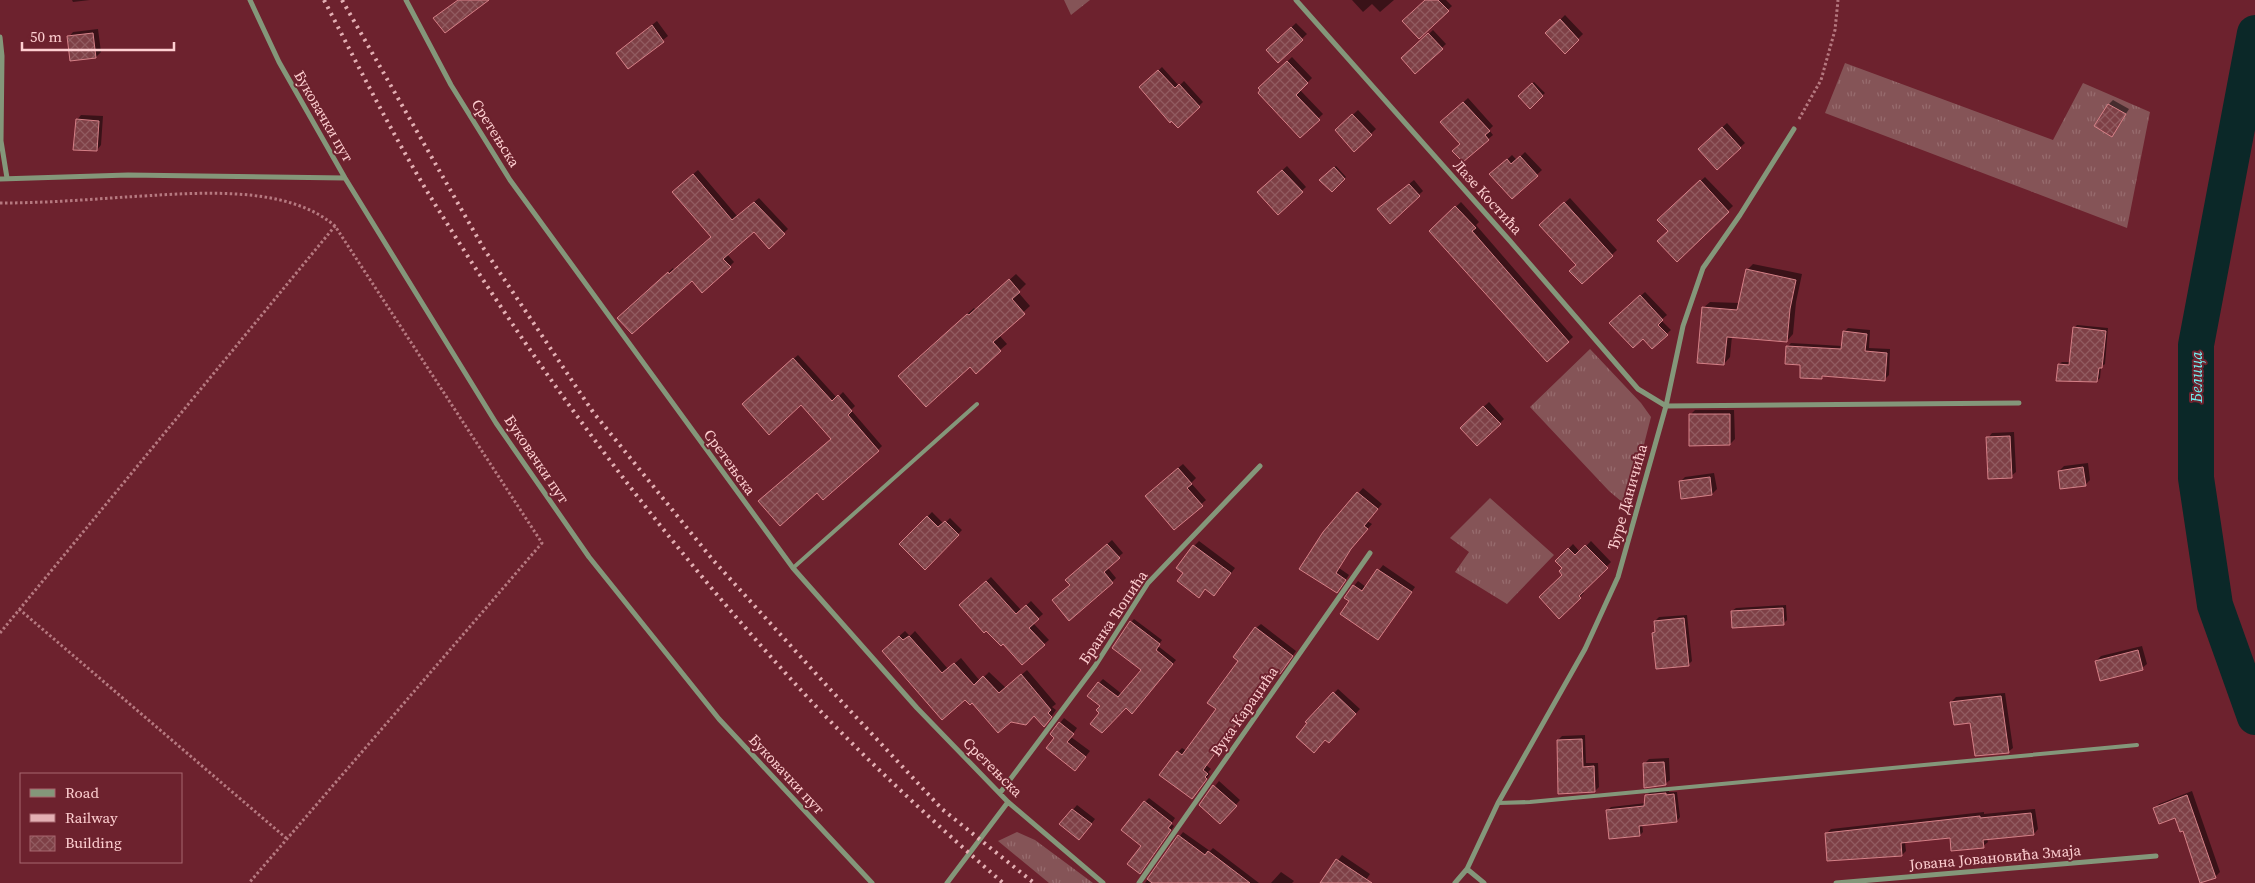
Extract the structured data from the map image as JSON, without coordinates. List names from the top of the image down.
{
  "streets": {
    "street": [
      "Буковачки пут",
      "Сретењска",
      "Лазе Костића",
      "Ђуре Даничића",
      "Бранка Ћопића",
      "Вука Караџића",
      "Јована Јовановића Змаја"
    ]
  },
  "crossings": [
    ["Сретењска", "Бранка Ћопића"],
    ["Лазе Костића", "Ђуре Даничића"]
  ],
  "water": ["Белица"],
  "legend": ["Road", "Railway", "Building"],
  "scale_bar": "50 m"
}
